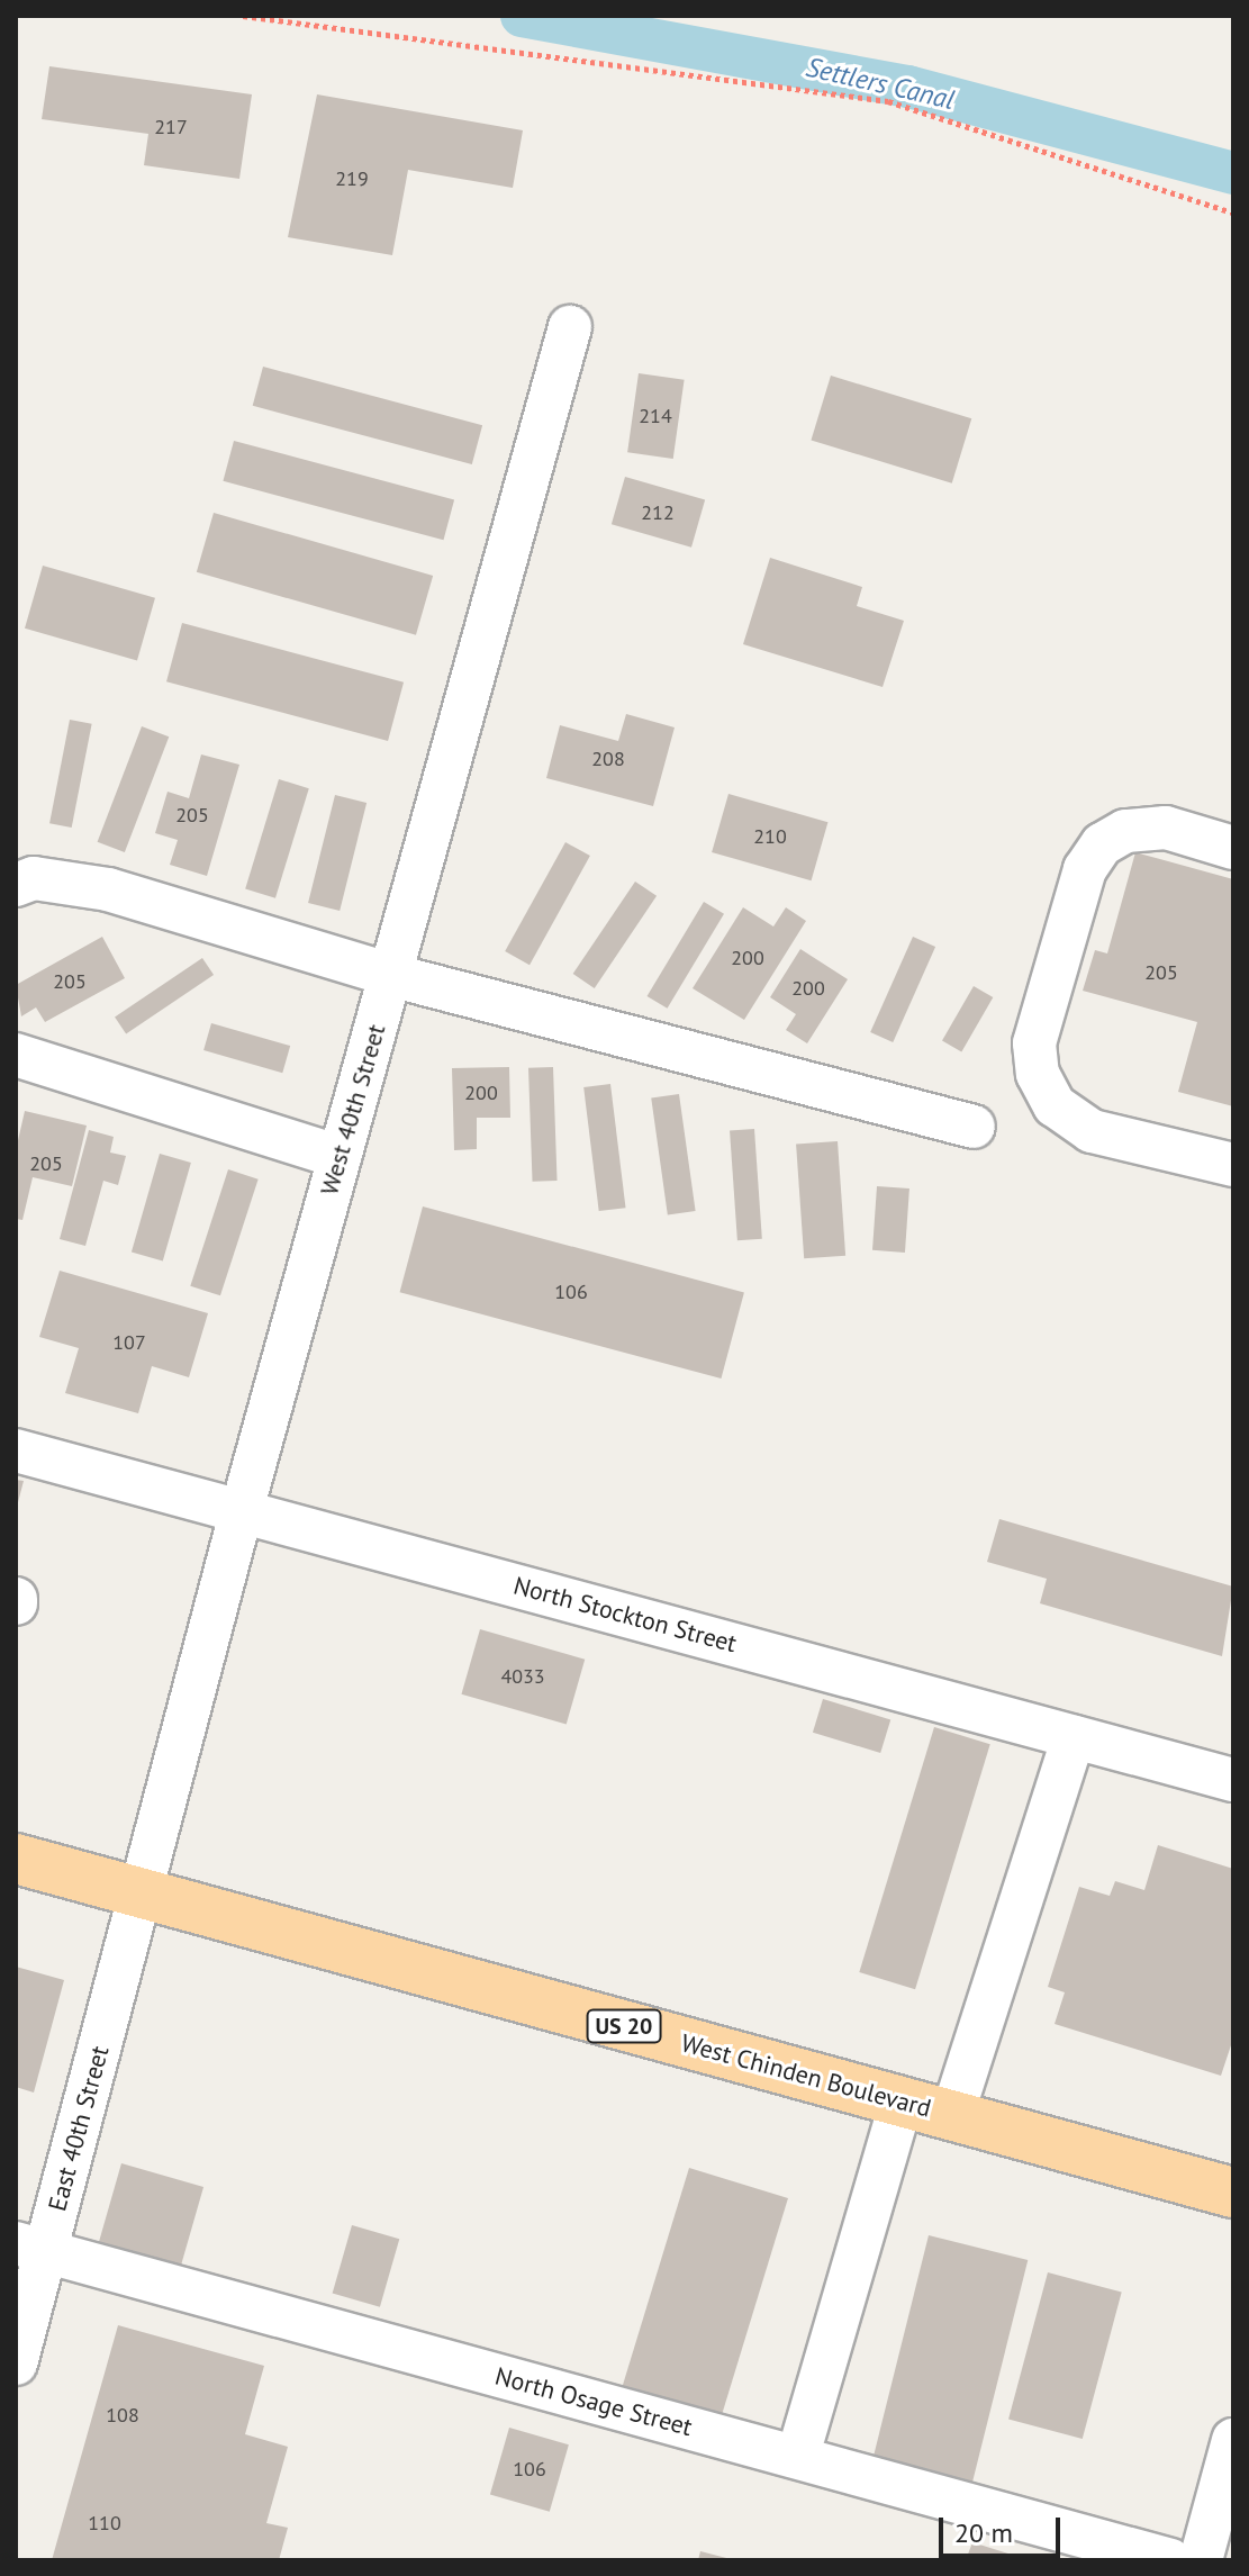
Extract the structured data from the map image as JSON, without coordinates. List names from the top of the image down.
{
  "streets": {
    "main road": ["US 20", "West Chinden Boulevard"],
    "street": [
      "West 40th Street",
      "North Stockton Street",
      "East 40th Street",
      "North Osage Street"
    ]
  },
  "crossings": [
    ["West 40th Street", "North Stockton Street"],
    ["West 40th Street", "West Chinden Boulevard"],
    ["West 40th Street", "East 40th Street"],
    ["West Chinden Boulevard", "East 40th Street"],
    ["East 40th Street", "North Osage Street"]
  ],
  "water": ["Settlers Canal"],
  "house_numbers": [
    "217",
    "219",
    "214",
    "212",
    "208",
    "205",
    "210",
    "200",
    "205",
    "205",
    "200",
    "200",
    "205",
    "106",
    "107",
    "4033",
    "108",
    "106",
    "110"
  ],
  "scale_bar": "20 m"
}
